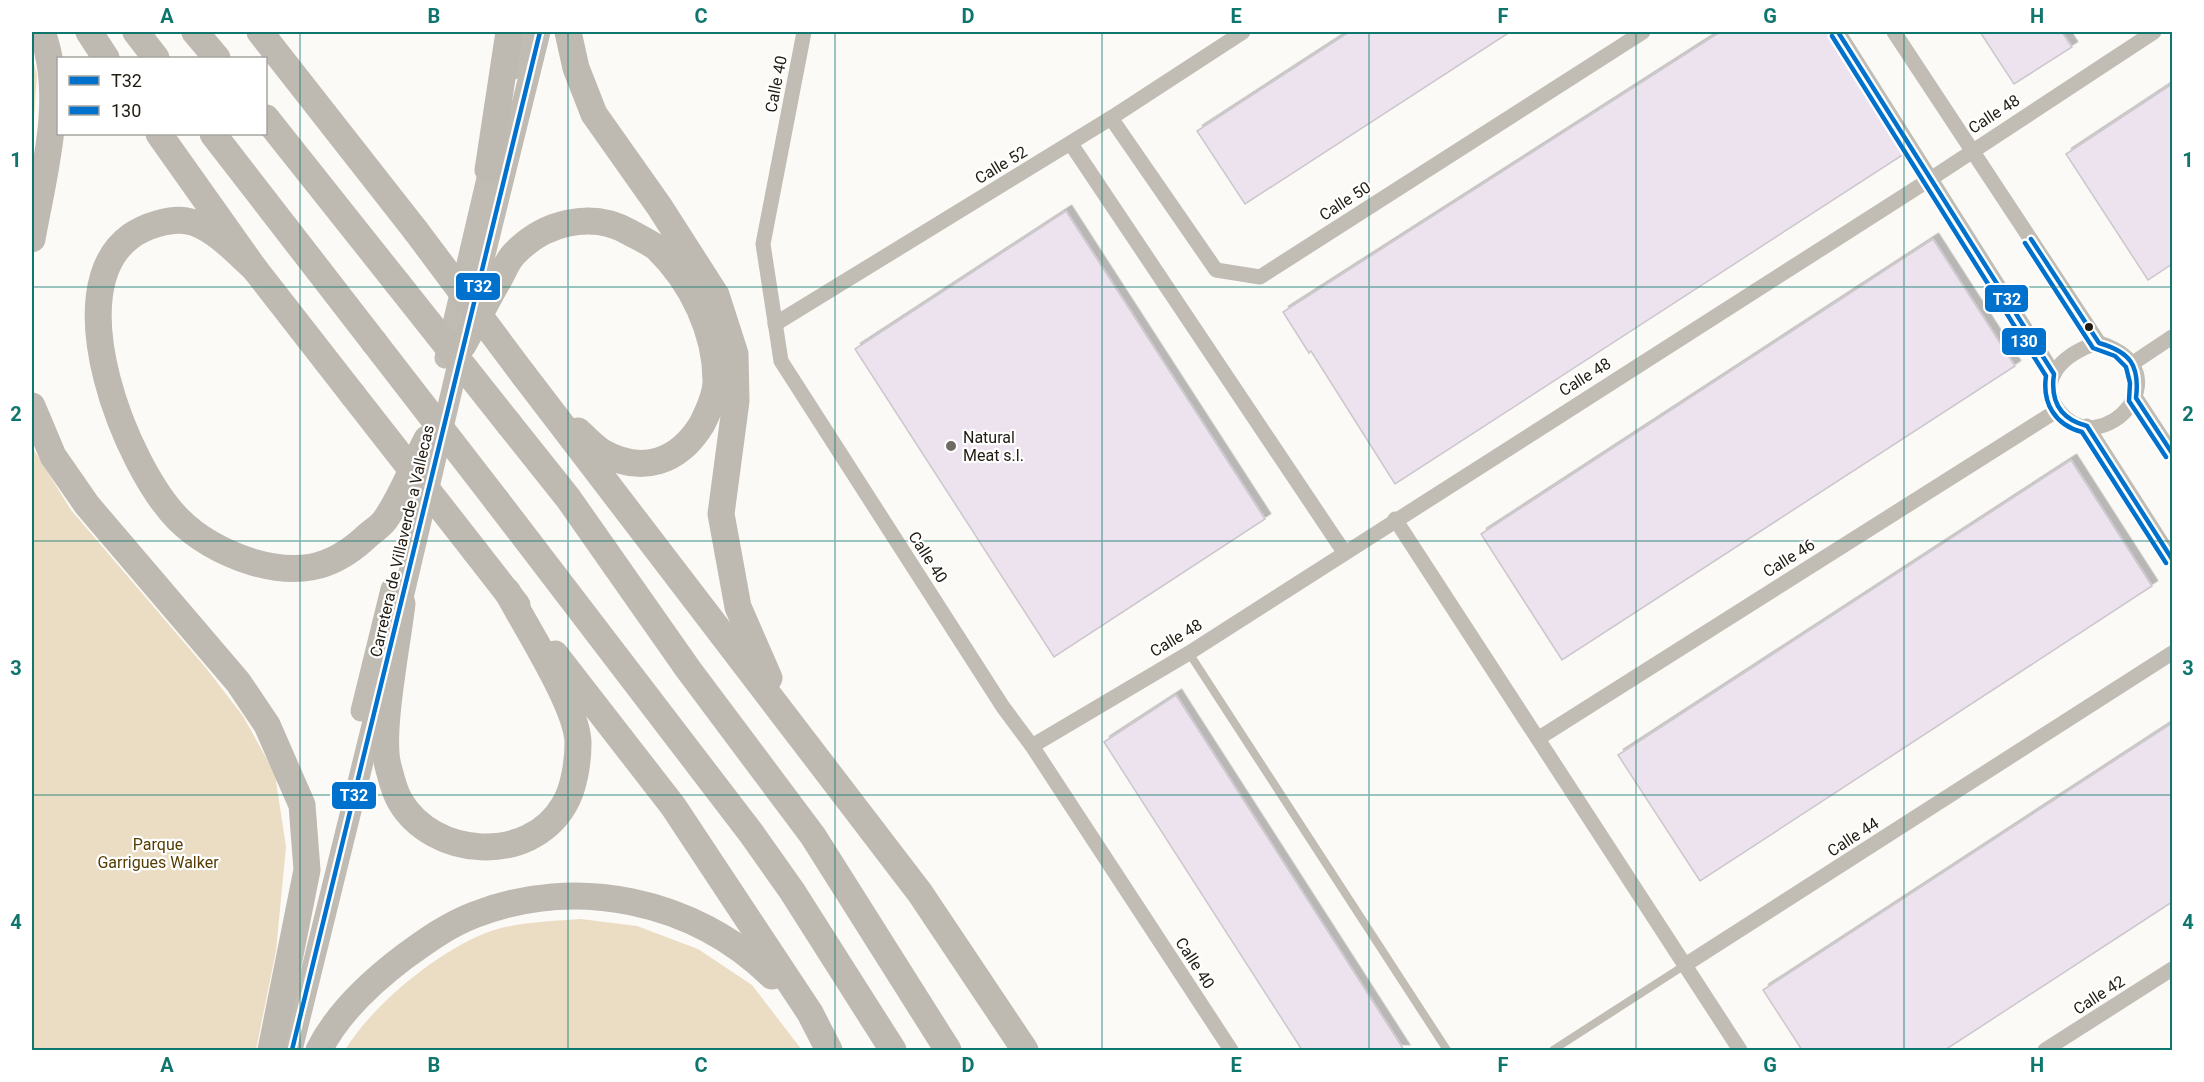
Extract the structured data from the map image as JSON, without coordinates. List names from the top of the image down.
{
  "streets": {
    "main road": ["Carretera de Villaverde a Vallecas"],
    "street": [
      "Calle 40",
      "Calle 48",
      "Calle 52",
      "Calle 50",
      "Calle 46",
      "Calle 44",
      "Calle 42"
    ]
  },
  "crossings": [
    ["Calle 40", "Calle 48"],
    ["Calle 40", "Calle 52"],
    ["Calle 52", "Calle 50"]
  ],
  "parks": ["Parque Garrigues Walker"],
  "places": ["Natural Meat s.l."],
  "lines": ["transit line T32", "transit line 130"],
  "legend": ["T32", "130"],
  "grid": {
    "columns": [
      "A",
      "B",
      "C",
      "D",
      "E",
      "F",
      "G",
      "H"
    ],
    "rows": [
      "1",
      "2",
      "3",
      "4"
    ]
  }
}
